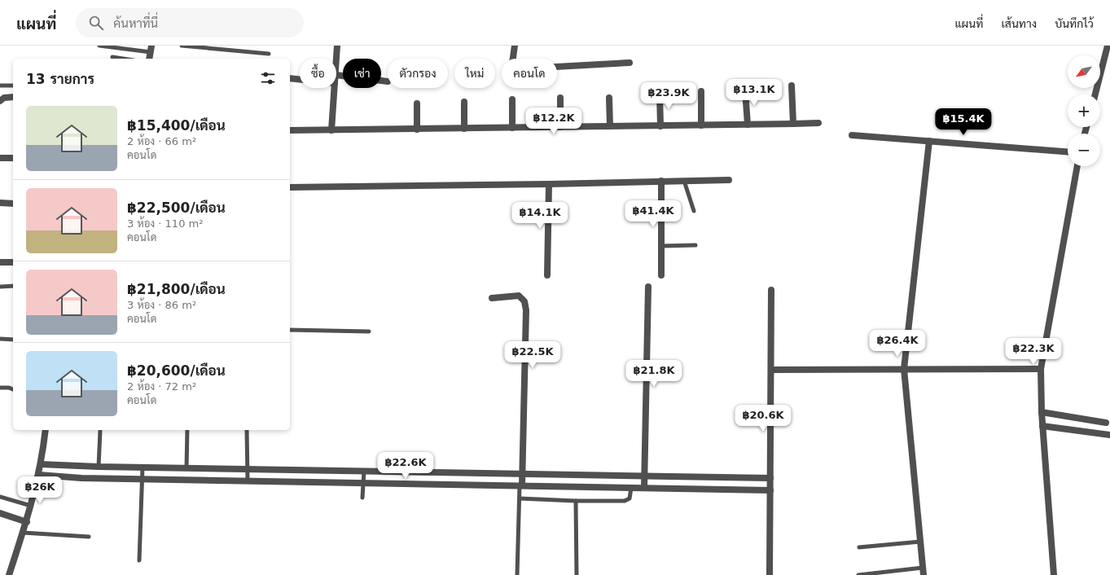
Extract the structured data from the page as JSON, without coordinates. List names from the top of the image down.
{
  "north": "bottom left",
  "page": {
    "header": "แผนที่",
    "search": "ค้นหาที่นี่",
    "nav": ["แผนที่", "เส้นทาง", "บันทึกไว้"],
    "map_buttons": ["+", "−"],
    "chip": [
      "ซื้อ",
      "เช่า",
      "ตัวกรอง",
      "ใหม่",
      "คอนโด"
    ],
    "heading": "13 รายการ",
    "price": [
      "฿13.1K",
      "฿23.9K",
      "฿12.2K",
      "฿15.4K",
      "฿41.4K",
      "฿14.1K",
      "฿26.4K",
      "฿22.3K",
      "฿22.5K",
      "฿21.8K",
      "฿20.6K",
      "฿22.6K",
      "฿26K"
    ],
    "list": [
      {
        "name": "฿15,400/เดือน",
        "note": "2 ห้อง · 66 m² · คอนโด"
      },
      {
        "name": "฿22,500/เดือน",
        "note": "3 ห้อง · 110 m² · คอนโด"
      },
      {
        "name": "฿21,800/เดือน",
        "note": "3 ห้อง · 86 m² · คอนโด"
      },
      {
        "name": "฿20,600/เดือน",
        "note": "2 ห้อง · 72 m² · คอนโด"
      }
    ]
  }
}
